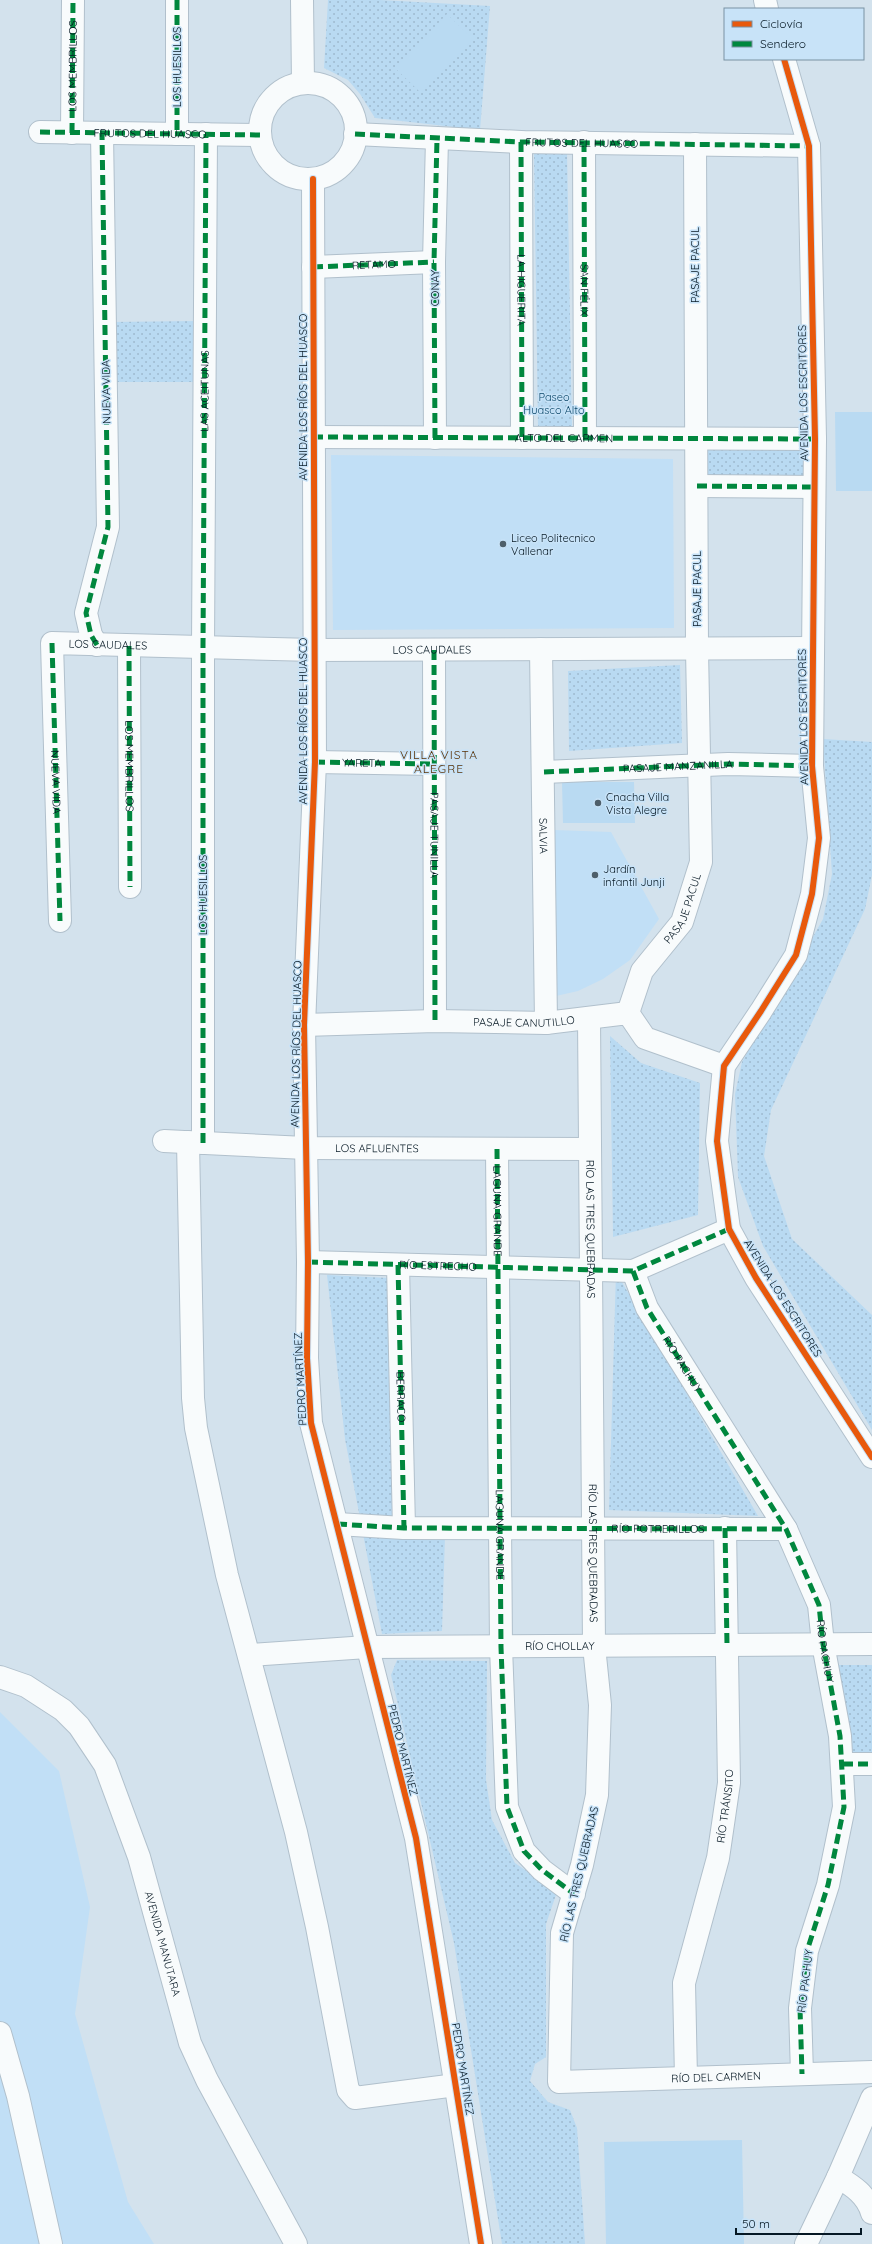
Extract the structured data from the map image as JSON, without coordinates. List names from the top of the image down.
{
  "streets": {
    "street": [
      "LOS MEMBRILLOS",
      "LOS HUESILLOS",
      "FRUTOS DEL HUASCO",
      "RETAMO",
      "PASAJE PACUL",
      "CONAY",
      "LA HIGUERITA",
      "SAN FÉLIX",
      "LAS ACEITUNAS",
      "NUEVA VIDA",
      "AVENIDA LOS ESCRITORES",
      "AVENIDA LOS RÍOS DEL HUASCO",
      "ALTO DEL CARMEN",
      "LOS CAUDALES",
      "YARETA",
      "PASAJE MANZANILLA",
      "PASAJE TUNILLA",
      "SALVIA",
      "PASAJE CANUTILLO",
      "LOS AFLUENTES",
      "LAGUNA GRANDE",
      "RÍO LAS TRES QUEBRADAS",
      "RÍO ESTRECHO",
      "RÍO PACHUY",
      "PEDRO MARTÍNEZ",
      "BERRACO",
      "RÍO POTRERILLOS",
      "RÍO CHOLLAY",
      "RÍO TRÁNSITO",
      "AVENIDA MANUTARA",
      "RÍO DEL CARMEN"
    ]
  },
  "crossings": [
    ["LOS MEMBRILLOS", "FRUTOS DEL HUASCO"],
    ["LOS MEMBRILLOS", "LOS CAUDALES"],
    ["LOS HUESILLOS", "FRUTOS DEL HUASCO"],
    ["LOS HUESILLOS", "LAS ACEITUNAS"],
    ["LOS HUESILLOS", "LOS CAUDALES"],
    ["LOS HUESILLOS", "LOS AFLUENTES"],
    ["LOS HUESILLOS", "PEDRO MARTÍNEZ"],
    ["LOS HUESILLOS", "RÍO CHOLLAY"],
    ["FRUTOS DEL HUASCO", "PASAJE PACUL"],
    ["FRUTOS DEL HUASCO", "CONAY"],
    ["FRUTOS DEL HUASCO", "LA HIGUERITA"],
    ["FRUTOS DEL HUASCO", "SAN FÉLIX"],
    ["FRUTOS DEL HUASCO", "LAS ACEITUNAS"],
    ["FRUTOS DEL HUASCO", "NUEVA VIDA"],
    ["FRUTOS DEL HUASCO", "AVENIDA LOS ESCRITORES"],
    ["FRUTOS DEL HUASCO", "AVENIDA LOS RÍOS DEL HUASCO"],
    ["RETAMO", "CONAY"],
    ["RETAMO", "AVENIDA LOS RÍOS DEL HUASCO"],
    ["PASAJE PACUL", "ALTO DEL CARMEN"],
    ["PASAJE PACUL", "LOS CAUDALES"],
    ["PASAJE PACUL", "PASAJE MANZANILLA"],
    ["PASAJE PACUL", "PASAJE CANUTILLO"],
    ["CONAY", "ALTO DEL CARMEN"],
    ["LA HIGUERITA", "ALTO DEL CARMEN"],
    ["SAN FÉLIX", "ALTO DEL CARMEN"],
    ["LAS ACEITUNAS", "LOS CAUDALES"],
    ["NUEVA VIDA", "LOS CAUDALES"],
    ["AVENIDA LOS ESCRITORES", "ALTO DEL CARMEN"],
    ["AVENIDA LOS ESCRITORES", "LOS CAUDALES"],
    ["AVENIDA LOS ESCRITORES", "PASAJE MANZANILLA"],
    ["AVENIDA LOS RÍOS DEL HUASCO", "ALTO DEL CARMEN"],
    ["AVENIDA LOS RÍOS DEL HUASCO", "LOS CAUDALES"],
    ["AVENIDA LOS RÍOS DEL HUASCO", "YARETA"],
    ["AVENIDA LOS RÍOS DEL HUASCO", "PASAJE CANUTILLO"],
    ["AVENIDA LOS RÍOS DEL HUASCO", "LOS AFLUENTES"],
    ["AVENIDA LOS RÍOS DEL HUASCO", "RÍO ESTRECHO"],
    ["AVENIDA LOS RÍOS DEL HUASCO", "PEDRO MARTÍNEZ"],
    ["LOS CAUDALES", "PASAJE TUNILLA"],
    ["LOS CAUDALES", "SALVIA"],
    ["YARETA", "PASAJE TUNILLA"],
    ["PASAJE MANZANILLA", "SALVIA"],
    ["PASAJE TUNILLA", "PASAJE CANUTILLO"],
    ["SALVIA", "PASAJE CANUTILLO"],
    ["PASAJE CANUTILLO", "RÍO LAS TRES QUEBRADAS"],
    ["LOS AFLUENTES", "LAGUNA GRANDE"],
    ["LOS AFLUENTES", "RÍO LAS TRES QUEBRADAS"],
    ["LAGUNA GRANDE", "RÍO LAS TRES QUEBRADAS"],
    ["LAGUNA GRANDE", "RÍO ESTRECHO"],
    ["LAGUNA GRANDE", "RÍO POTRERILLOS"],
    ["LAGUNA GRANDE", "RÍO CHOLLAY"],
    ["RÍO LAS TRES QUEBRADAS", "RÍO ESTRECHO"],
    ["RÍO LAS TRES QUEBRADAS", "RÍO POTRERILLOS"],
    ["RÍO LAS TRES QUEBRADAS", "RÍO CHOLLAY"],
    ["RÍO LAS TRES QUEBRADAS", "RÍO DEL CARMEN"],
    ["RÍO ESTRECHO", "PEDRO MARTÍNEZ"],
    ["RÍO ESTRECHO", "BERRACO"],
    ["RÍO PACHUY", "RÍO POTRERILLOS"],
    ["RÍO PACHUY", "RÍO CHOLLAY"],
    ["RÍO PACHUY", "RÍO DEL CARMEN"],
    ["PEDRO MARTÍNEZ", "RÍO POTRERILLOS"],
    ["PEDRO MARTÍNEZ", "RÍO CHOLLAY"],
    ["BERRACO", "RÍO POTRERILLOS"],
    ["RÍO POTRERILLOS", "RÍO TRÁNSITO"],
    ["RÍO CHOLLAY", "RÍO TRÁNSITO"],
    ["RÍO TRÁNSITO", "RÍO DEL CARMEN"]
  ],
  "districts": ["VILLA VISTA ALEGRE"],
  "parks": ["Paseo Huasco Alto"],
  "places": ["Liceo Politecnico Vallenar", "Cnacha Villa Vista Alegre", "Jardín infantil Junji"],
  "legend": ["Ciclovía", "Sendero"],
  "scale_bar": "50 m"
}
